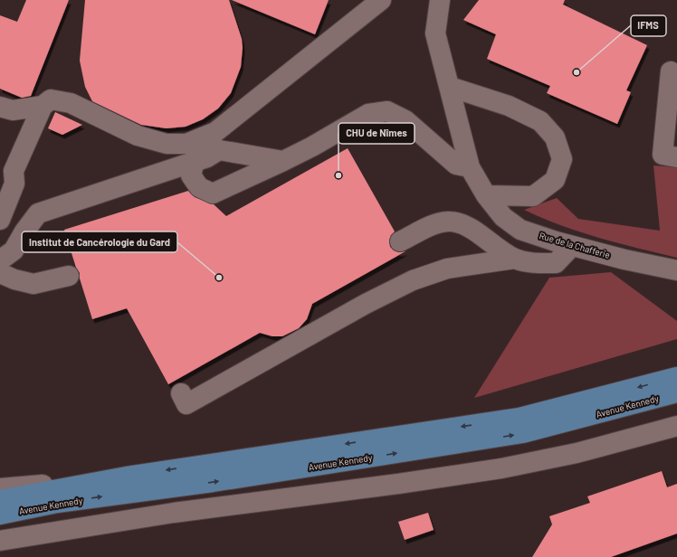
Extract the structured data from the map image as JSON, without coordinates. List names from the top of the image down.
{
  "streets": {
    "main road": ["Avenue Kennedy"],
    "lane": ["Rue de la Chafferie"]
  },
  "places": ["IFMS", "CHU de Nîmes", "Institut de Cancérologie du Gard"]
}
